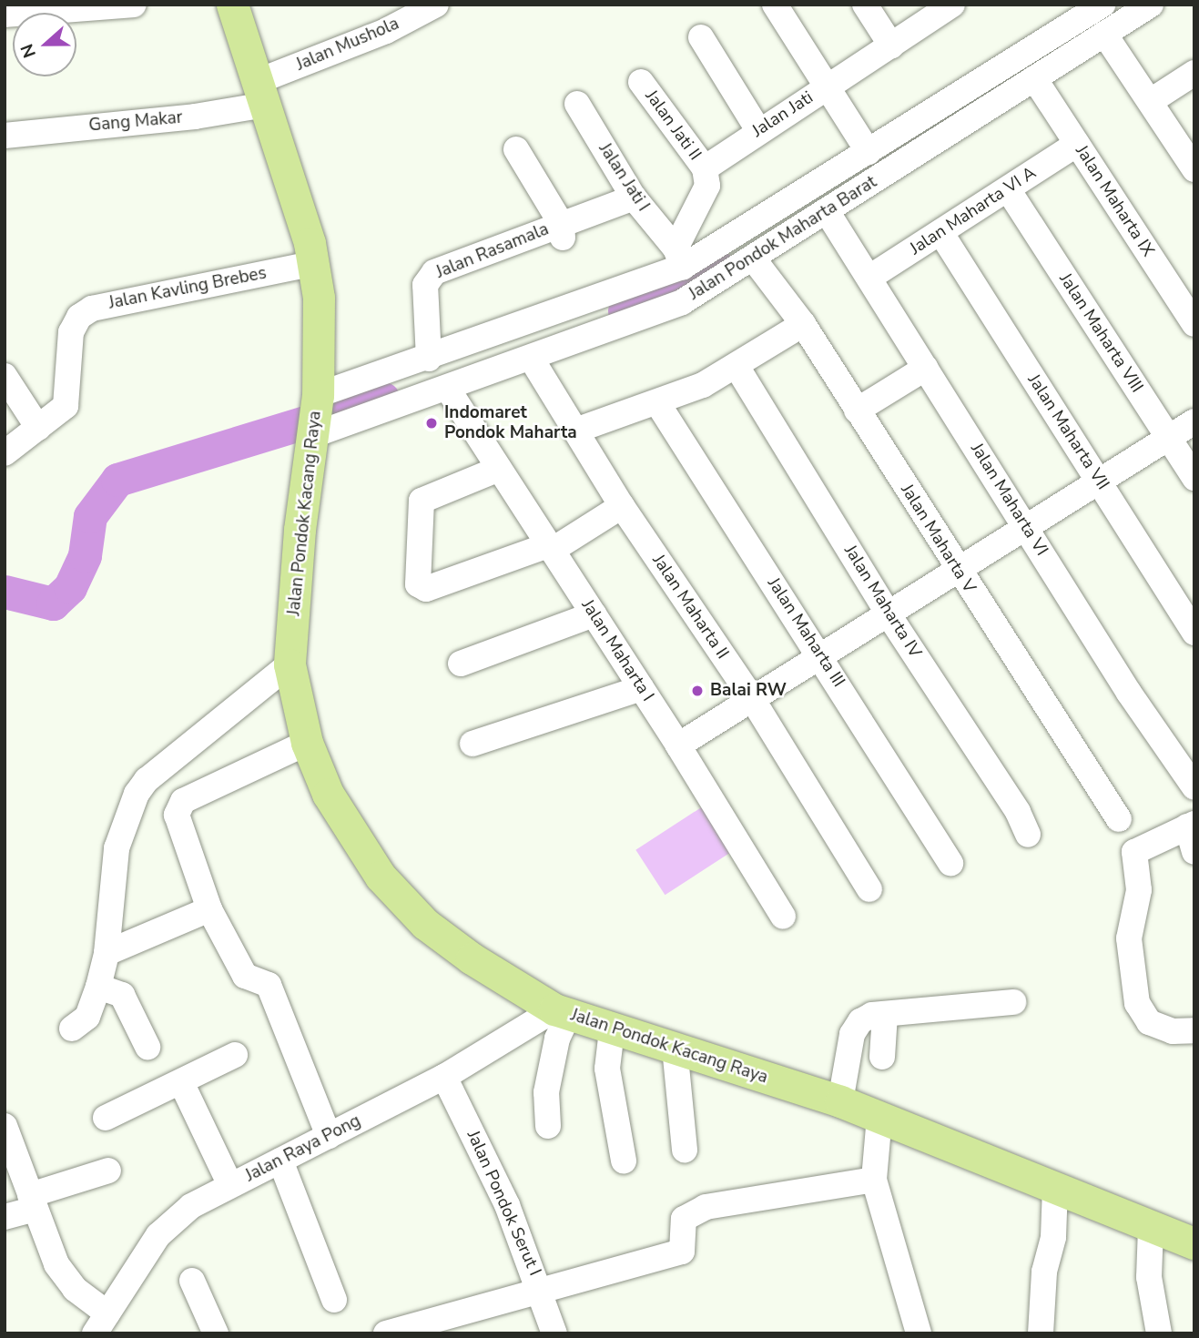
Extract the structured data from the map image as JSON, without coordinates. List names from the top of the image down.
{
  "streets": {
    "main road": ["Jalan Pondok Kacang Raya"],
    "street": [
      "Jalan Mushola",
      "Jalan Jati",
      "Gang Makar",
      "Jalan Jati II",
      "Jalan Jati I",
      "Jalan Maharta IX",
      "Jalan Maharta VI A",
      "Jalan Pondok Maharta Barat",
      "Jalan Rasamala",
      "Jalan Kavling Brebes",
      "Jalan Maharta VIII",
      "Jalan Maharta VII",
      "Jalan Maharta VI",
      "Jalan Maharta V",
      "Jalan Maharta IV",
      "Jalan Maharta II",
      "Jalan Maharta III",
      "Jalan Maharta I",
      "Jalan Raya Pong",
      "Jalan Pondok Serut I"
    ]
  },
  "crossings": [
    ["Jalan Mushola", "Gang Makar"],
    ["Jalan Mushola", "Jalan Pondok Kacang Raya"],
    ["Jalan Jati", "Jalan Jati II"],
    ["Gang Makar", "Jalan Pondok Kacang Raya"],
    ["Jalan Jati I", "Jalan Pondok Maharta Barat"],
    ["Jalan Jati I", "Jalan Rasamala"],
    ["Jalan Maharta IX", "Jalan Maharta VI A"],
    ["Jalan Maharta IX", "Jalan Pondok Maharta Barat"],
    ["Jalan Maharta VI A", "Jalan Maharta VIII"],
    ["Jalan Maharta VI A", "Jalan Maharta VII"],
    ["Jalan Maharta VI A", "Jalan Maharta VI"],
    ["Jalan Pondok Maharta Barat", "Jalan Rasamala"],
    ["Jalan Pondok Maharta Barat", "Jalan Maharta VI"],
    ["Jalan Pondok Maharta Barat", "Jalan Pondok Kacang Raya"],
    ["Jalan Pondok Maharta Barat", "Jalan Maharta V"],
    ["Jalan Pondok Maharta Barat", "Jalan Maharta II"],
    ["Jalan Pondok Maharta Barat", "Jalan Maharta I"],
    ["Jalan Kavling Brebes", "Jalan Pondok Kacang Raya"],
    ["Jalan Pondok Kacang Raya", "Jalan Raya Pong"],
    ["Jalan Raya Pong", "Jalan Pondok Serut I"]
  ],
  "places": ["Indomaret Pondok Maharta", "Balai RW"],
  "north": "left"
}
